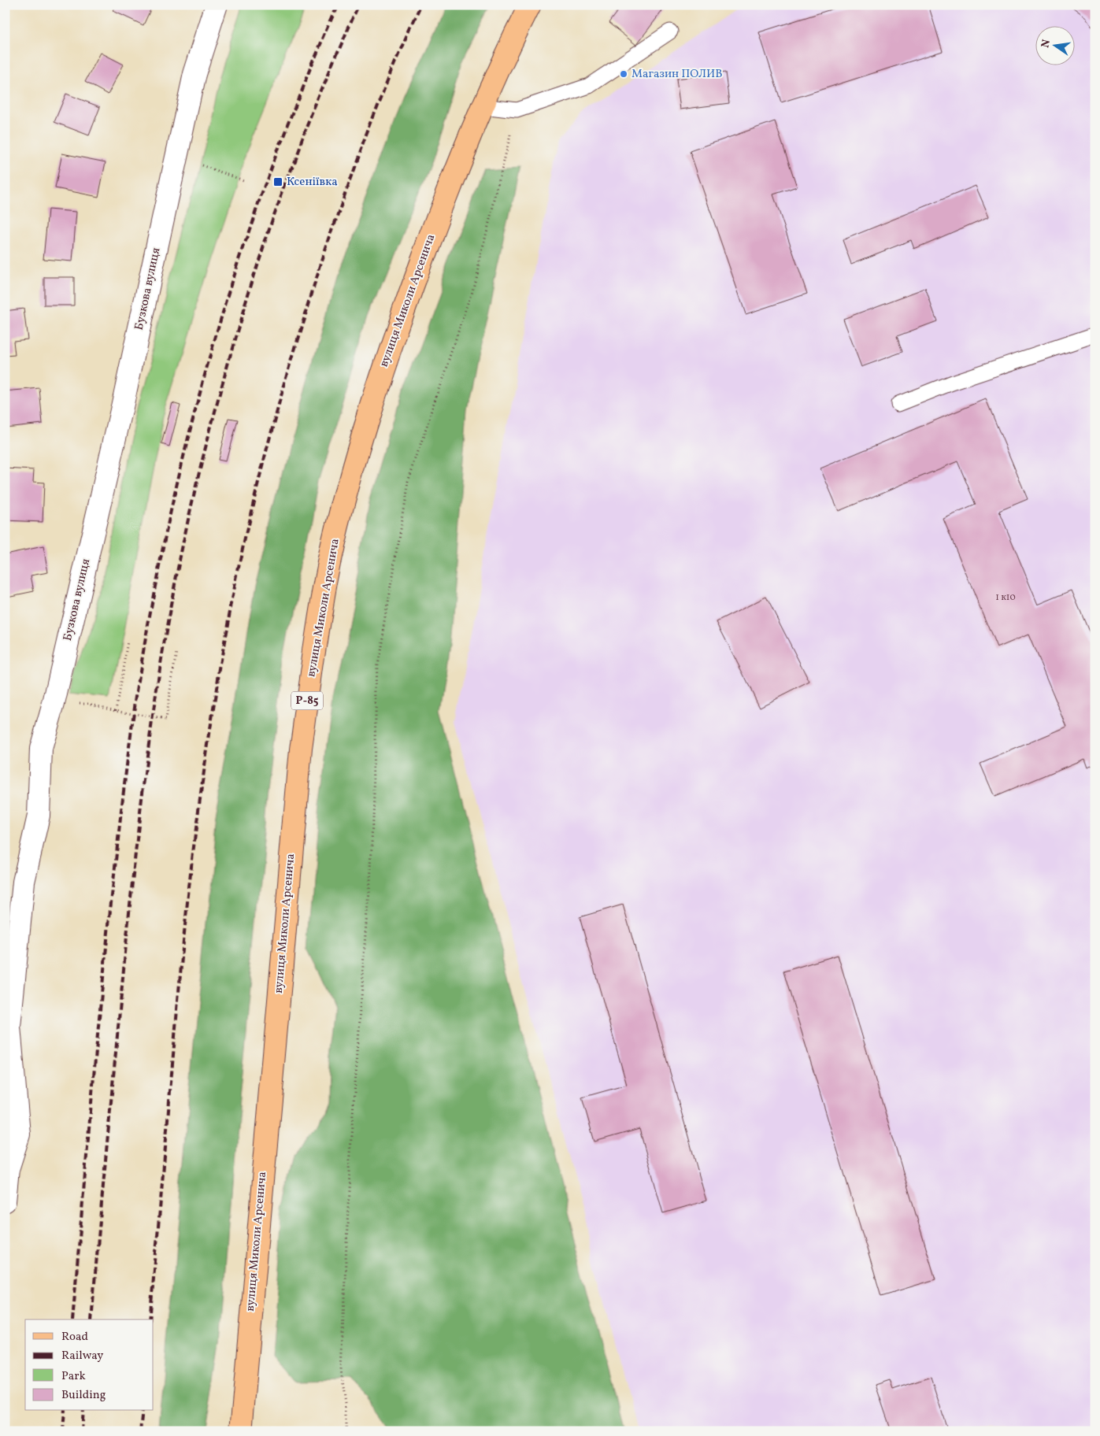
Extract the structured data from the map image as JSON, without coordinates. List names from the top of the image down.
{
  "streets": {
    "main road": ["вулиця Миколи Арсенича", "Р-85"],
    "street": ["Бузкова вулиця"]
  },
  "places": {
    "other": ["Магазин ПОЛИВ"],
    "transit": ["Ксеніївка"]
  },
  "house_numbers": ["1 к10"],
  "legend": [
    "Road",
    "Railway",
    "Park",
    "Building"
  ],
  "north": "left"
}
